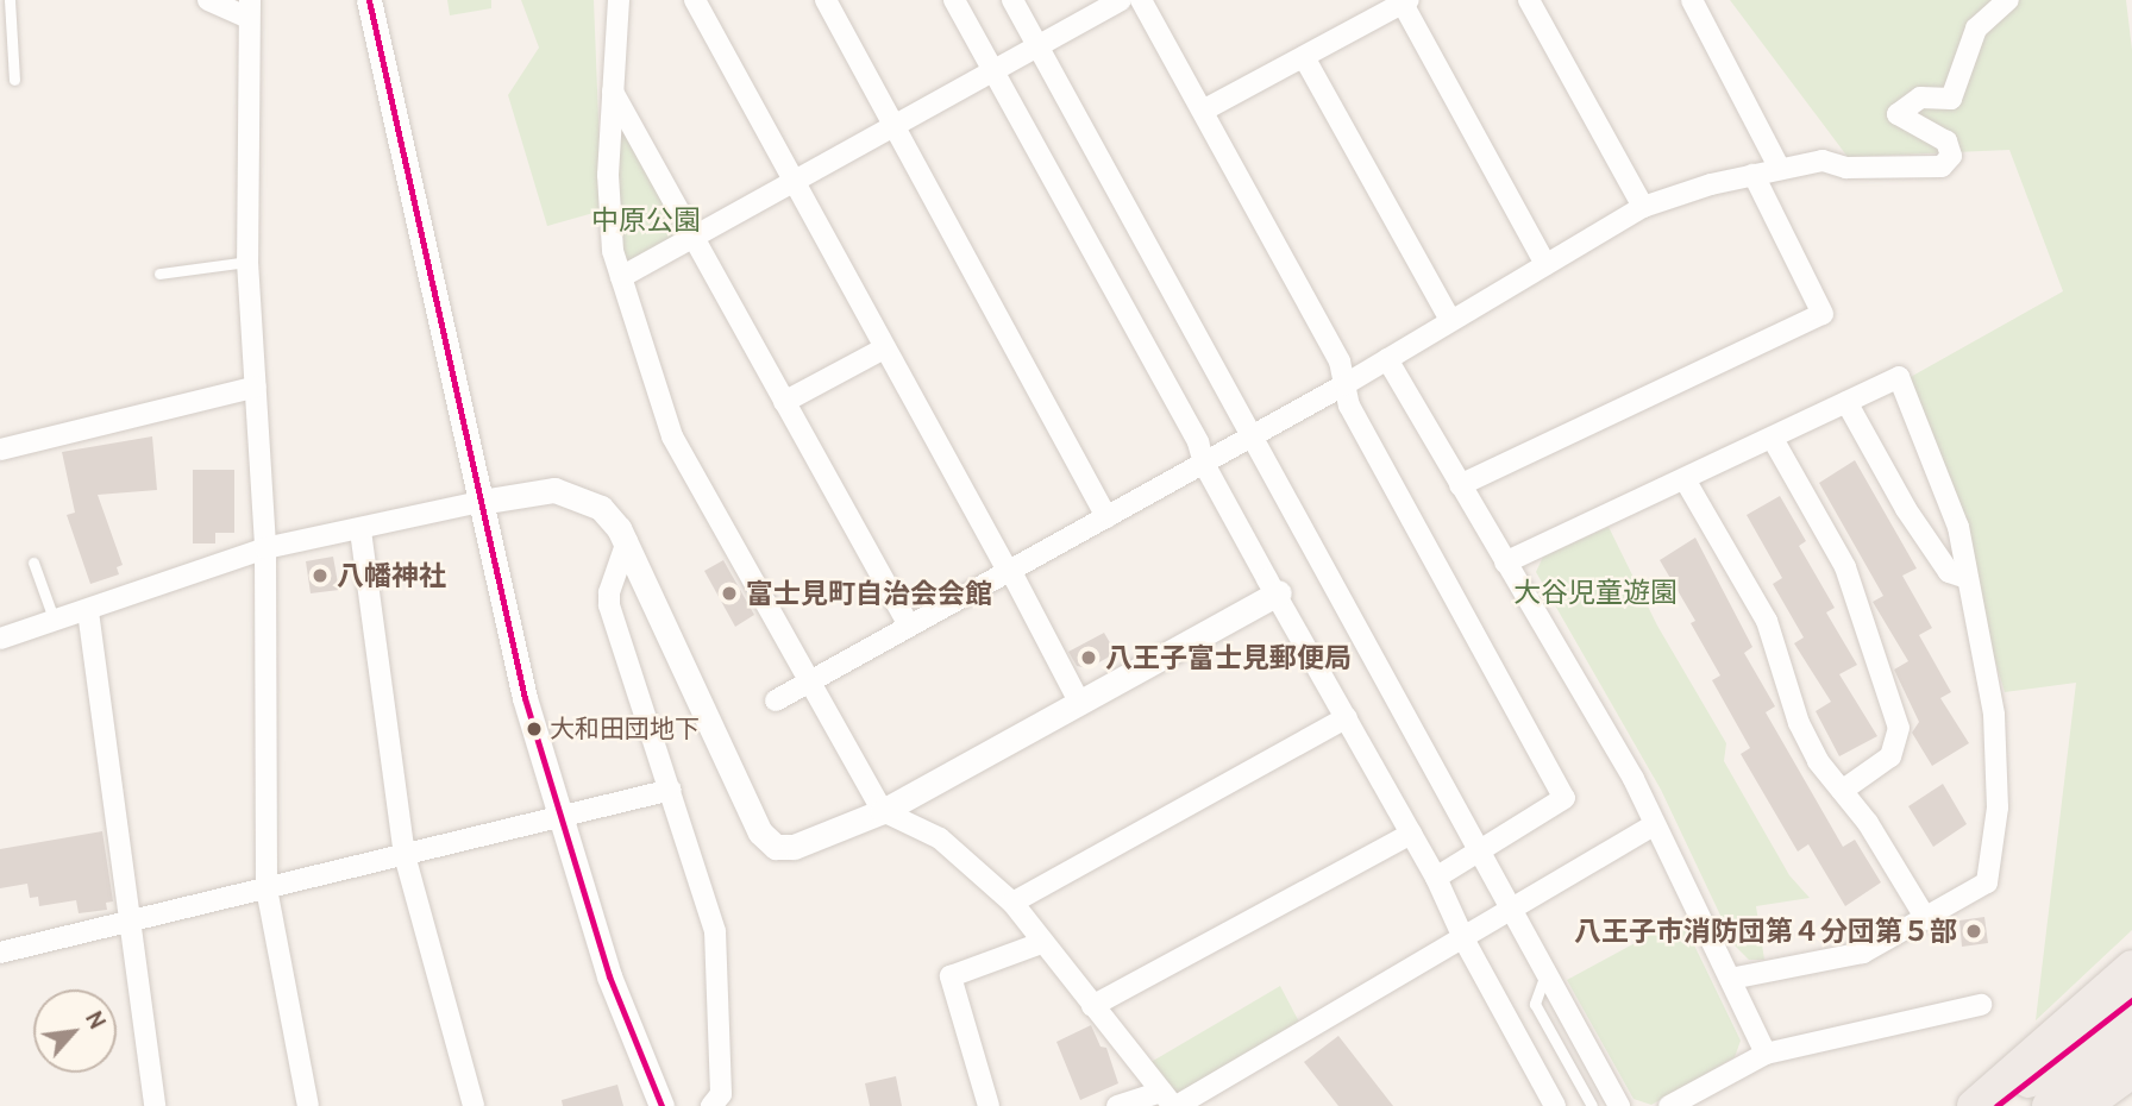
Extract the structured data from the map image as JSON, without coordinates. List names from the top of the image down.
{
  "parks": ["中原公園", "大谷児童遊園"],
  "places": [
    "八幡神社",
    "富士見町自治会会館",
    "八王子富士見郵便局",
    "大和田団地下",
    "八王子市消防団第４分団第５部"
  ],
  "north": "top right"
}
